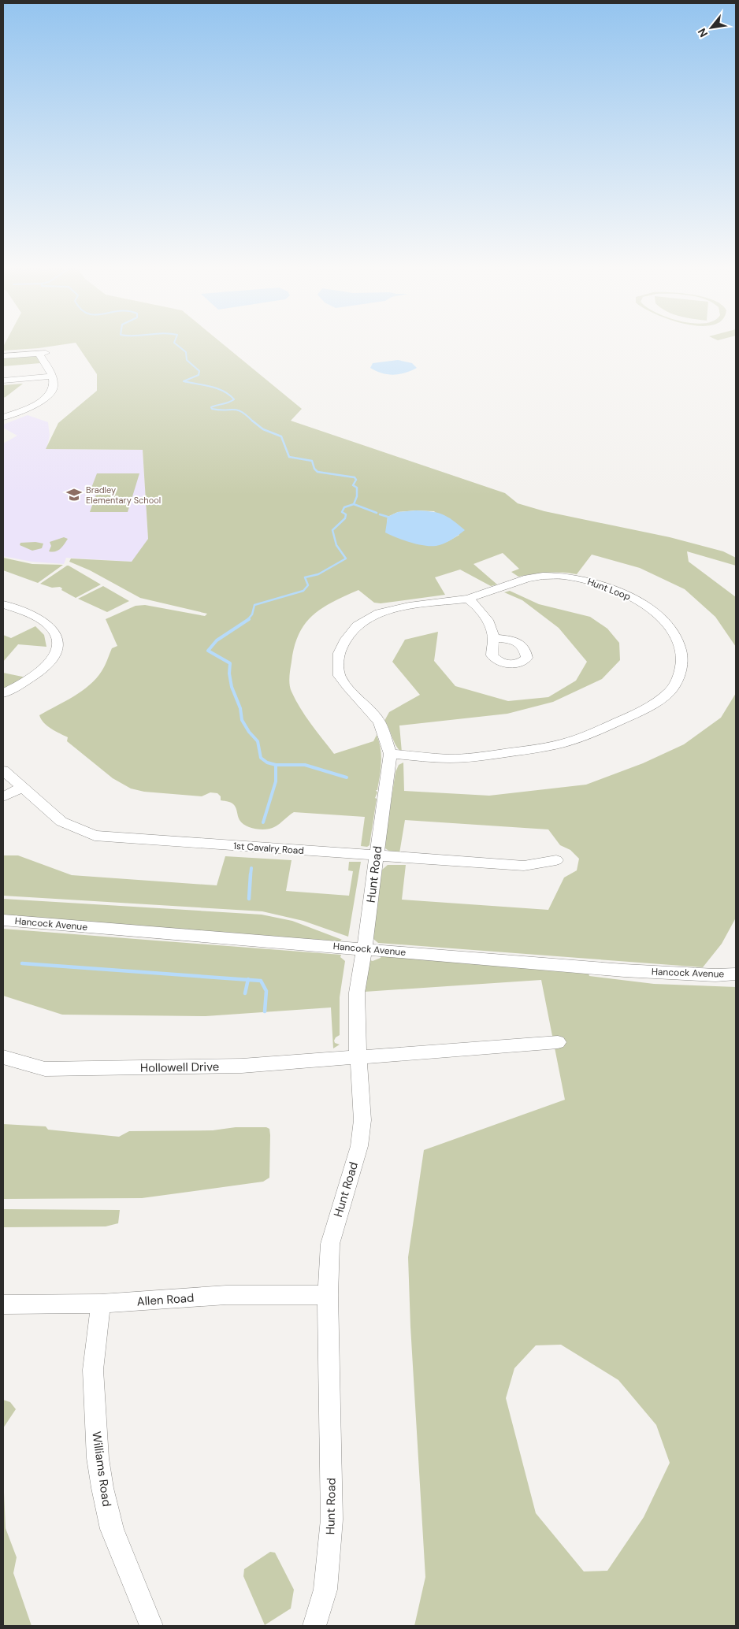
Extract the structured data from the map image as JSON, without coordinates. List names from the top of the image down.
{
  "streets": {
    "street": [
      "Hunt Loop",
      "1st Cavalry Road",
      "Hunt Road",
      "Hancock Avenue",
      "Hollowell Drive",
      "Allen Road",
      "Williams Road"
    ]
  },
  "crossings": [
    ["Hunt Loop", "Hunt Road"],
    ["1st Cavalry Road", "Hunt Road"],
    ["Hunt Road", "Hancock Avenue"],
    ["Hunt Road", "Hollowell Drive"],
    ["Hunt Road", "Allen Road"],
    ["Allen Road", "Williams Road"]
  ],
  "places": {
    "school or university": ["Bradley Elementary School"]
  },
  "north": "bottom left"
}
